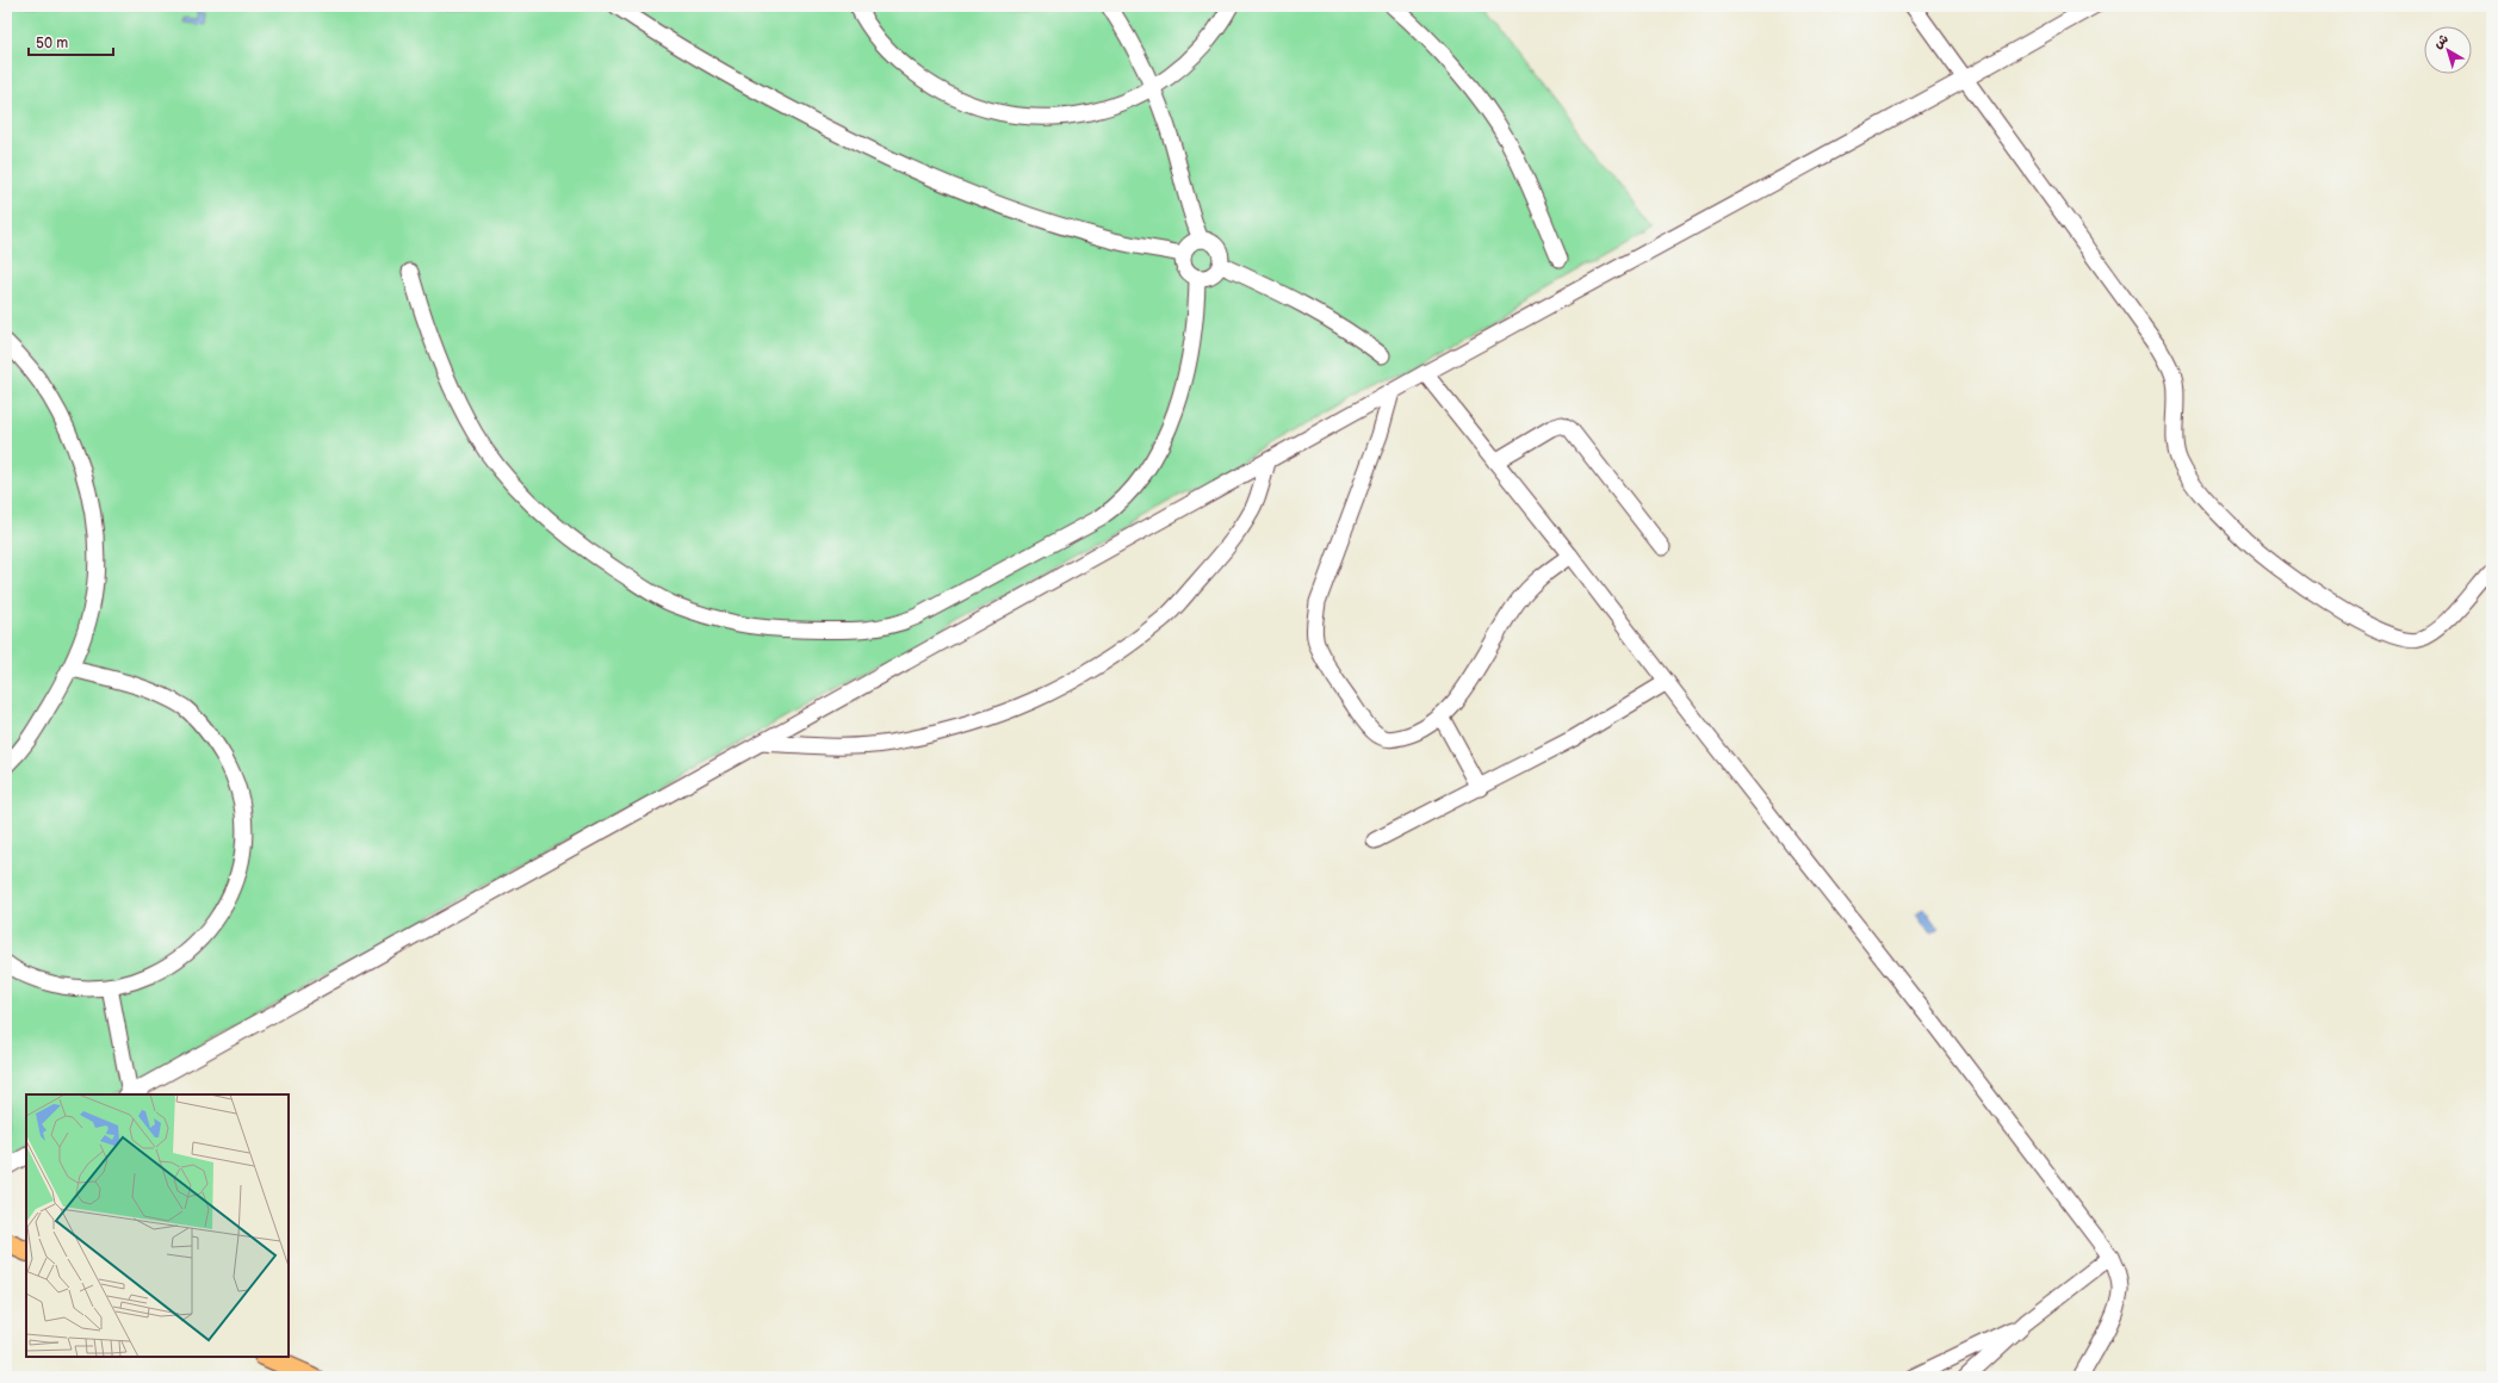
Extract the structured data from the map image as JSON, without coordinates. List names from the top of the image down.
{
  "scale_bar": "50 m",
  "north": "top left"
}
